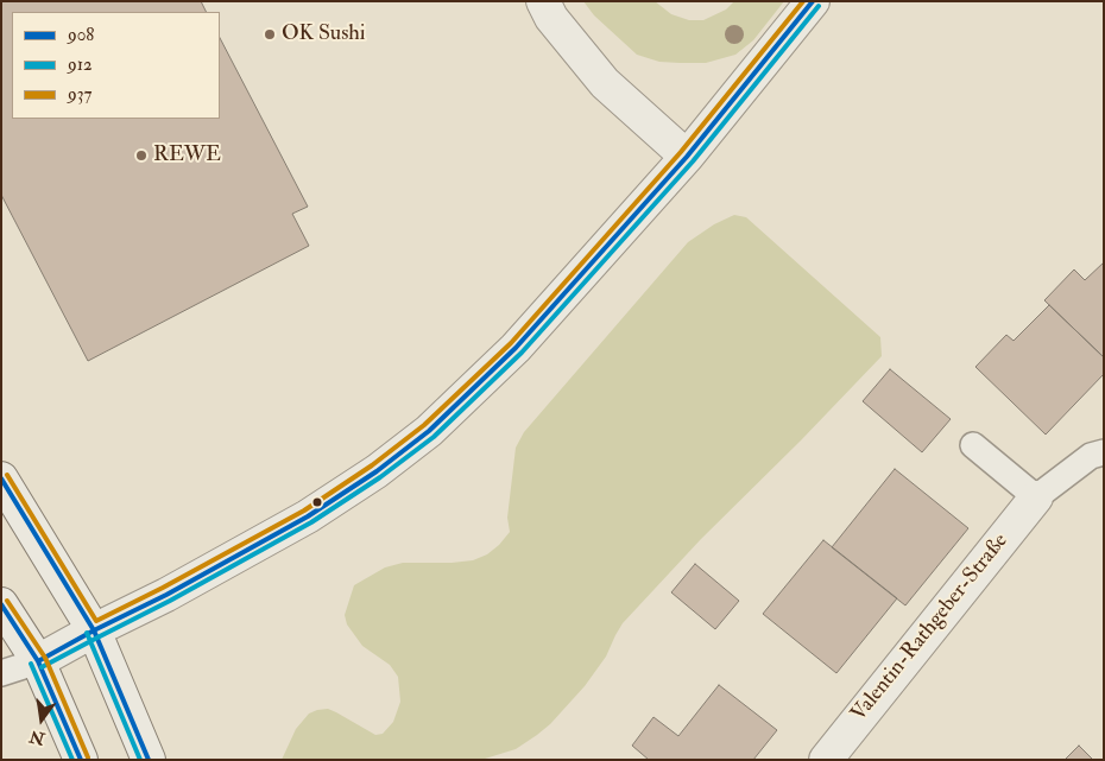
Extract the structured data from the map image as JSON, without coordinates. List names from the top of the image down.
{
  "streets": {
    "street": ["Valentin-Rathgeber-Straße"]
  },
  "places": ["OK Sushi", "REWE"],
  "lines": ["transit line 908", "transit line 937", "transit line 912"],
  "legend": ["908", "912", "937"],
  "north": "bottom"
}
